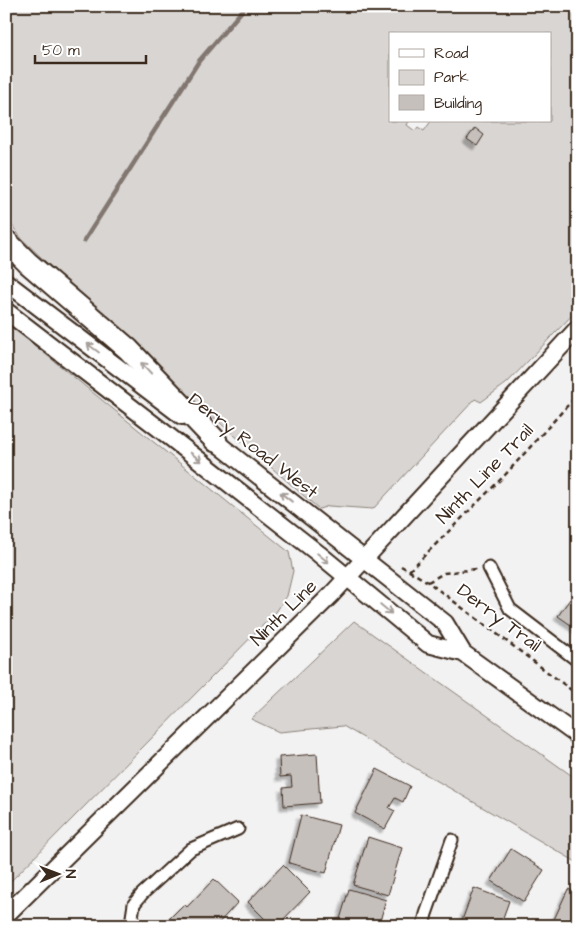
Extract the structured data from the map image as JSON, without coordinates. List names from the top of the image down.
{
  "streets": {
    "main road": ["Derry Road West", "Ninth Line"],
    "path": ["Ninth Line Trail", "Derry Trail"]
  },
  "crossings": [
    ["Derry Road West", "Ninth Line"],
    ["Ninth Line Trail", "Derry Trail"]
  ],
  "legend": ["Road", "Park", "Building"],
  "scale_bar": "50 m",
  "north": "right"
}
